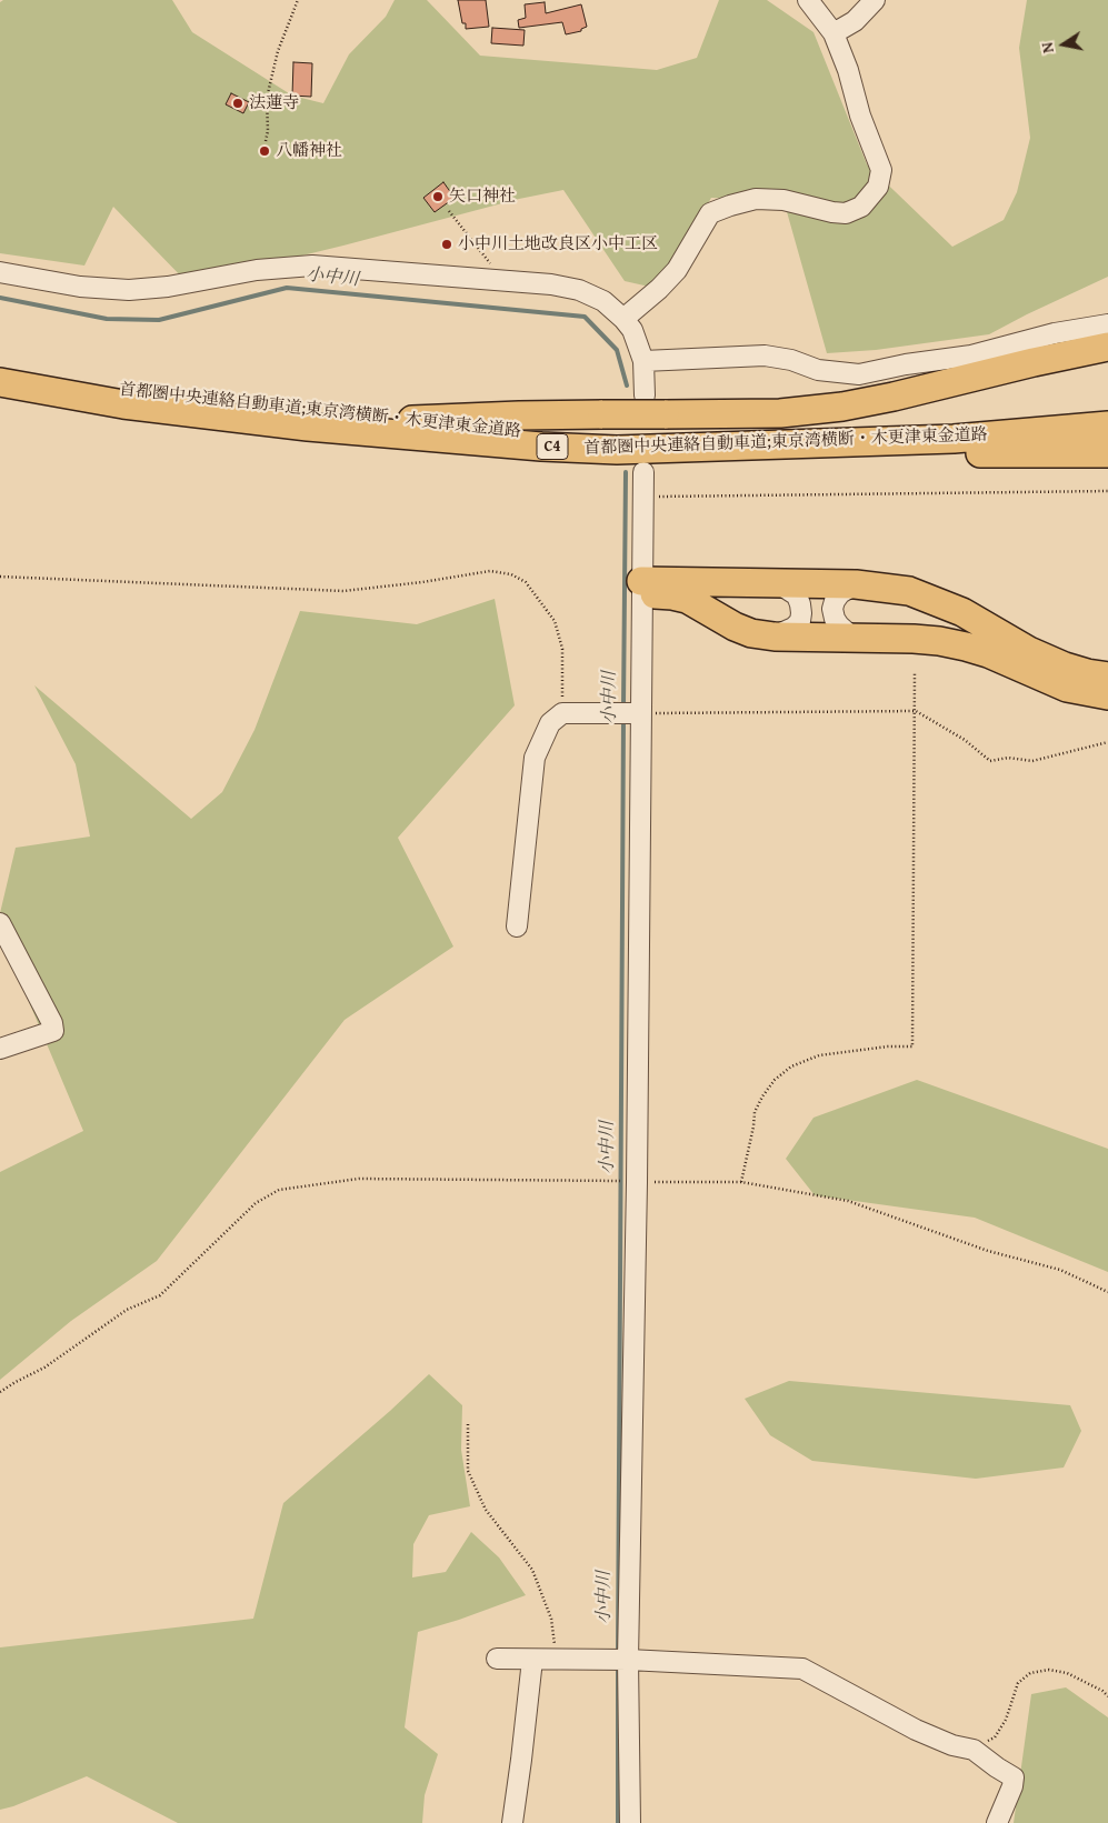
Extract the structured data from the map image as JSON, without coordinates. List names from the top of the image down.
{
  "streets": {
    "highway": ["首都圏中央連絡自動車道;東京湾横断・木更津東金道路", "C4"]
  },
  "water": ["小中川"],
  "places": [
    "法蓮寺",
    "八幡神社",
    "矢口神社",
    "小中川土地改良区小中工区"
  ],
  "north": "left"
}
